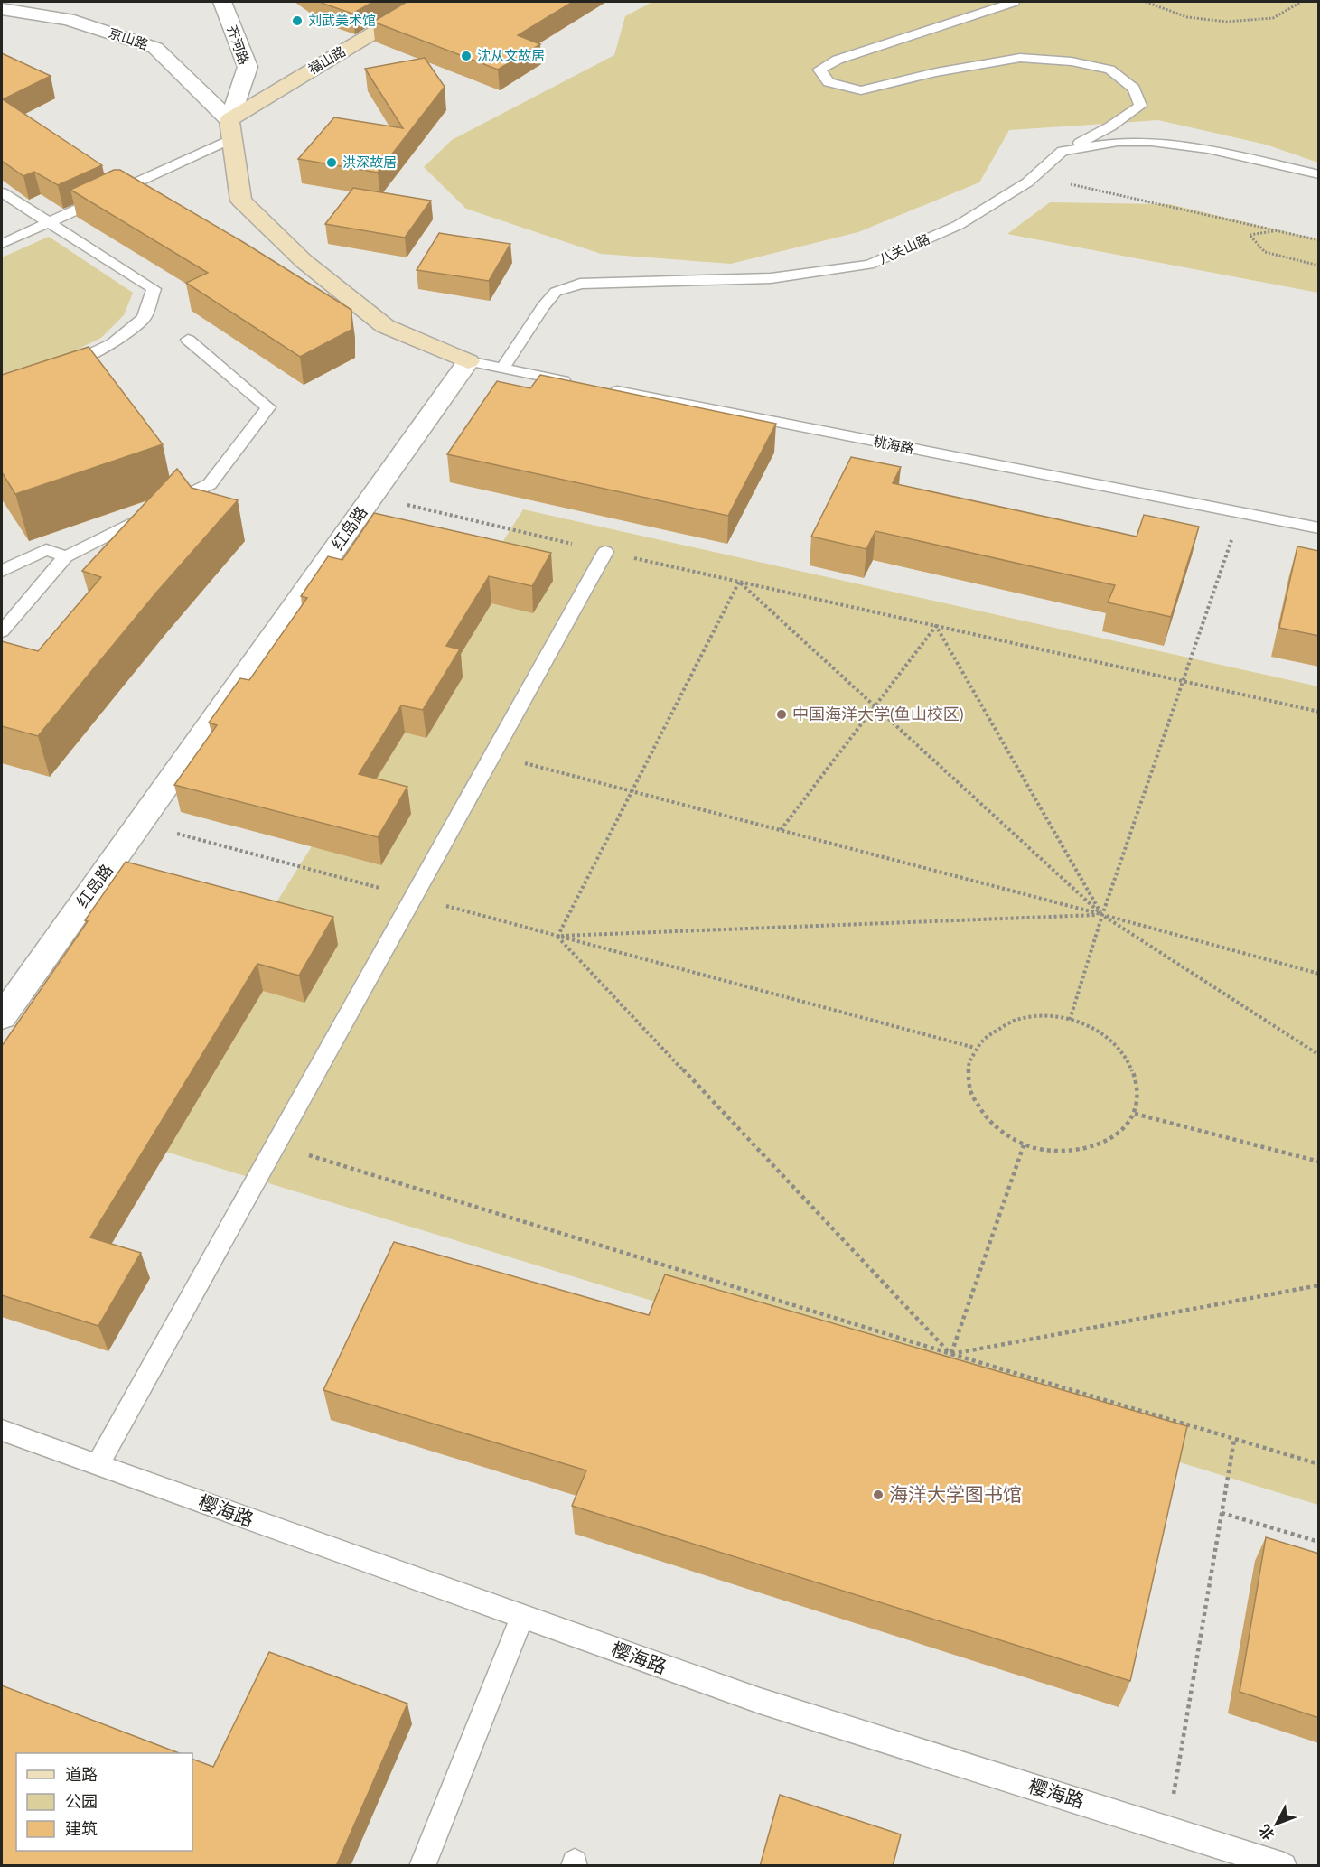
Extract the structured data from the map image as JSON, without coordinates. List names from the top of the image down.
{
  "streets": {
    "street": [
      "京山路",
      "齐河路",
      "福山路",
      "红岛路"
    ],
    "lane": ["八关山路", "桃海路", "樱海路"]
  },
  "crossings": [
    ["京山路", "齐河路"],
    ["京山路", "福山路"],
    ["齐河路", "福山路"]
  ],
  "places": [
    "刘武美术馆",
    "沈从文故居",
    "洪深故居",
    "中国海洋大学(鱼山校区)",
    "海洋大学图书馆"
  ],
  "legend": ["道路", "公园", "建筑"],
  "north": "bottom left"
}
